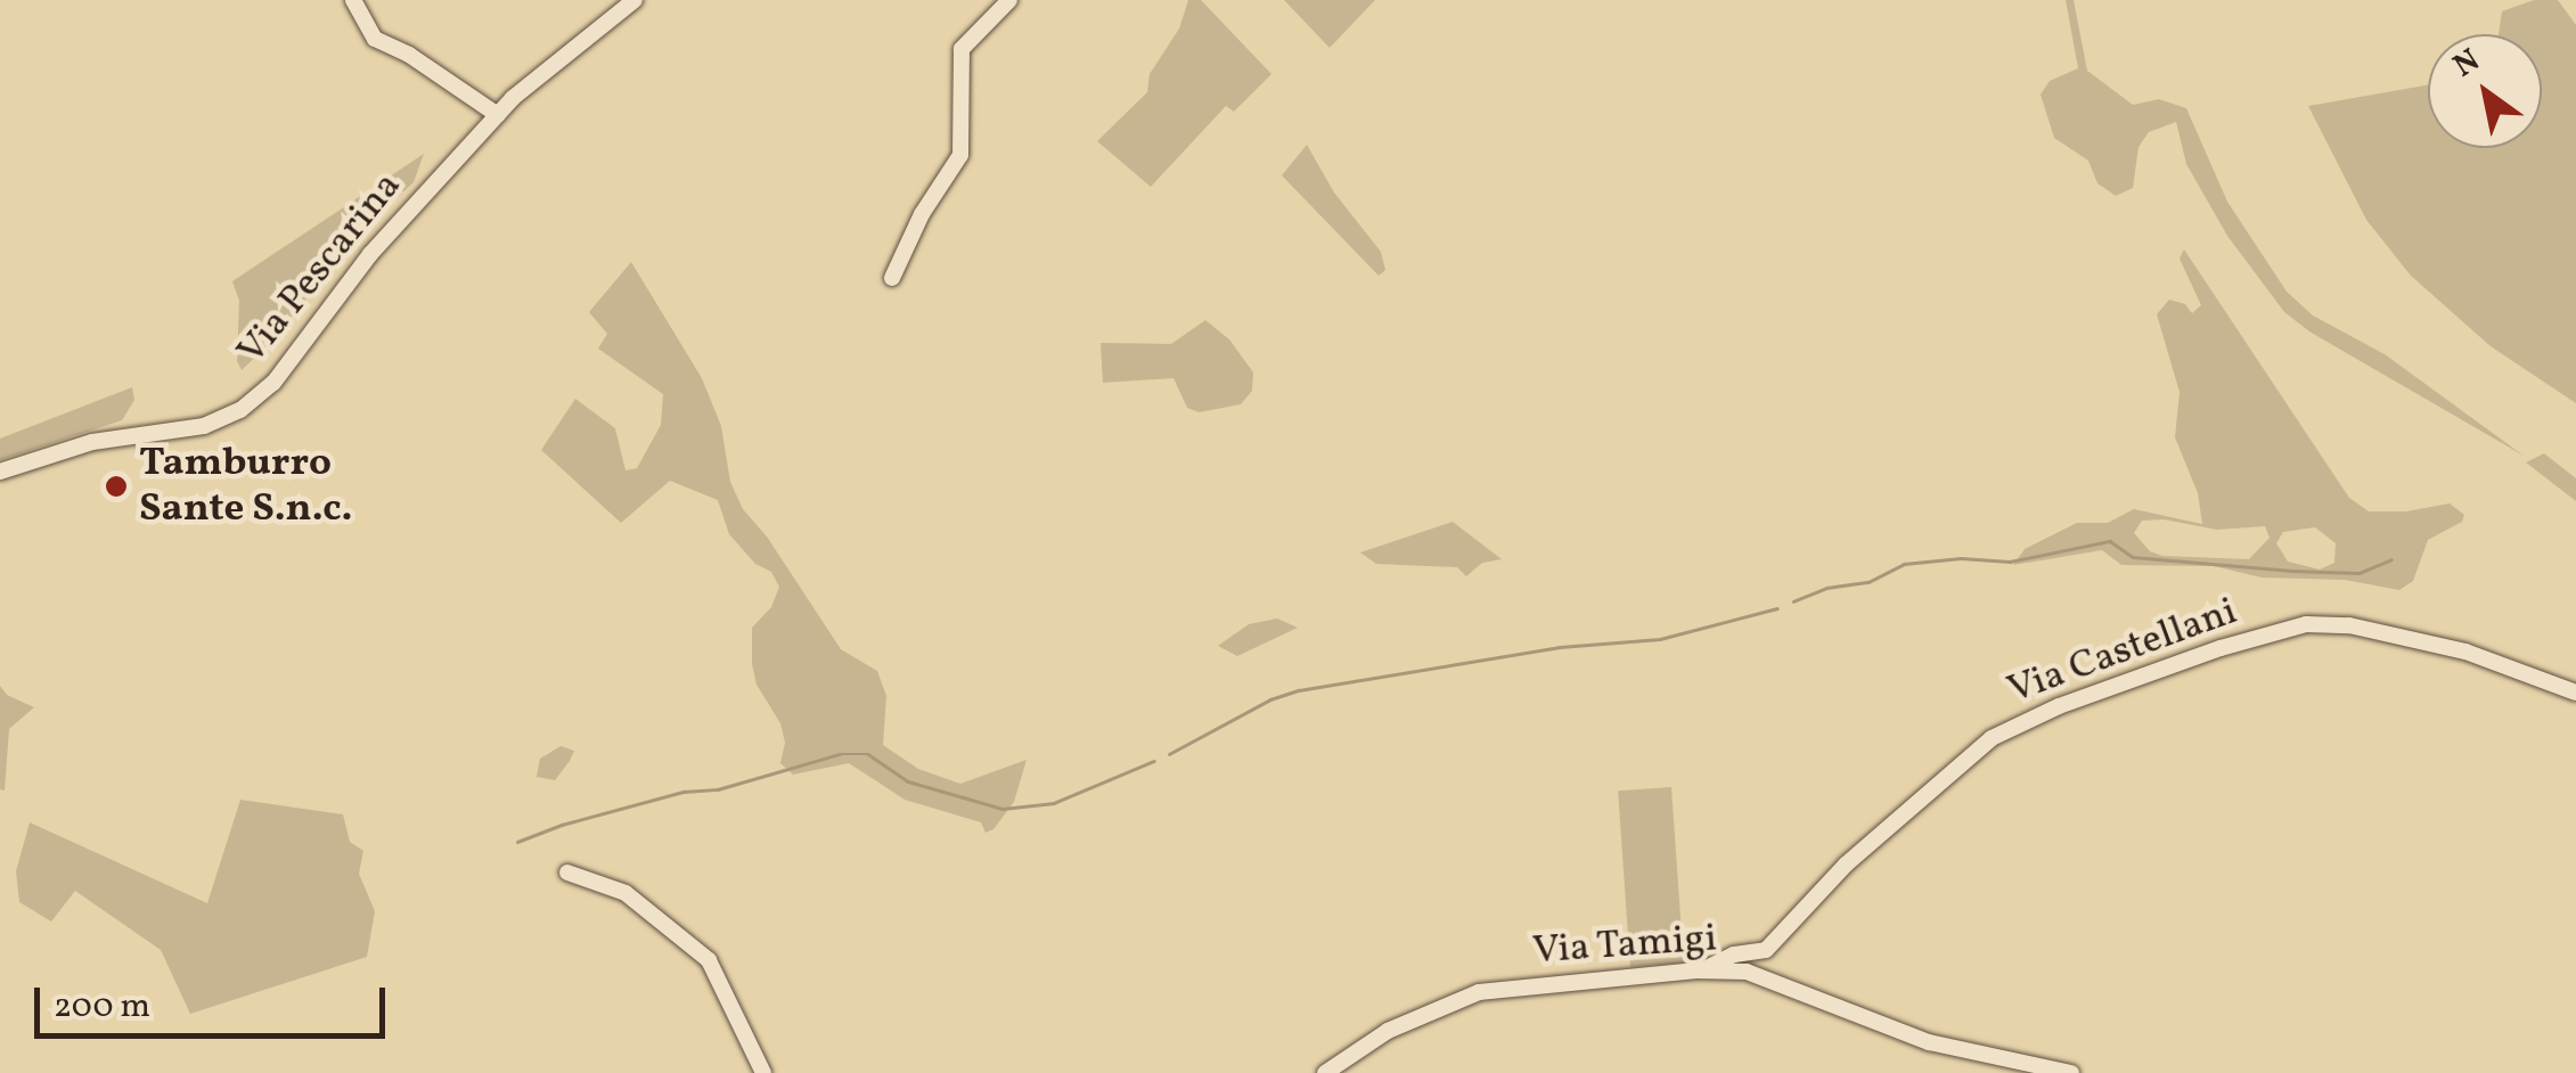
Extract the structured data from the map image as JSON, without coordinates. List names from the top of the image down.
{
  "streets": {
    "street": ["Via Pescarina", "Via Castellani", "Via Tamigi"]
  },
  "crossings": [
    ["Via Castellani", "Via Tamigi"]
  ],
  "places": ["Tamburro Sante S.n.c."],
  "scale_bar": "200 m",
  "north": "top left"
}
